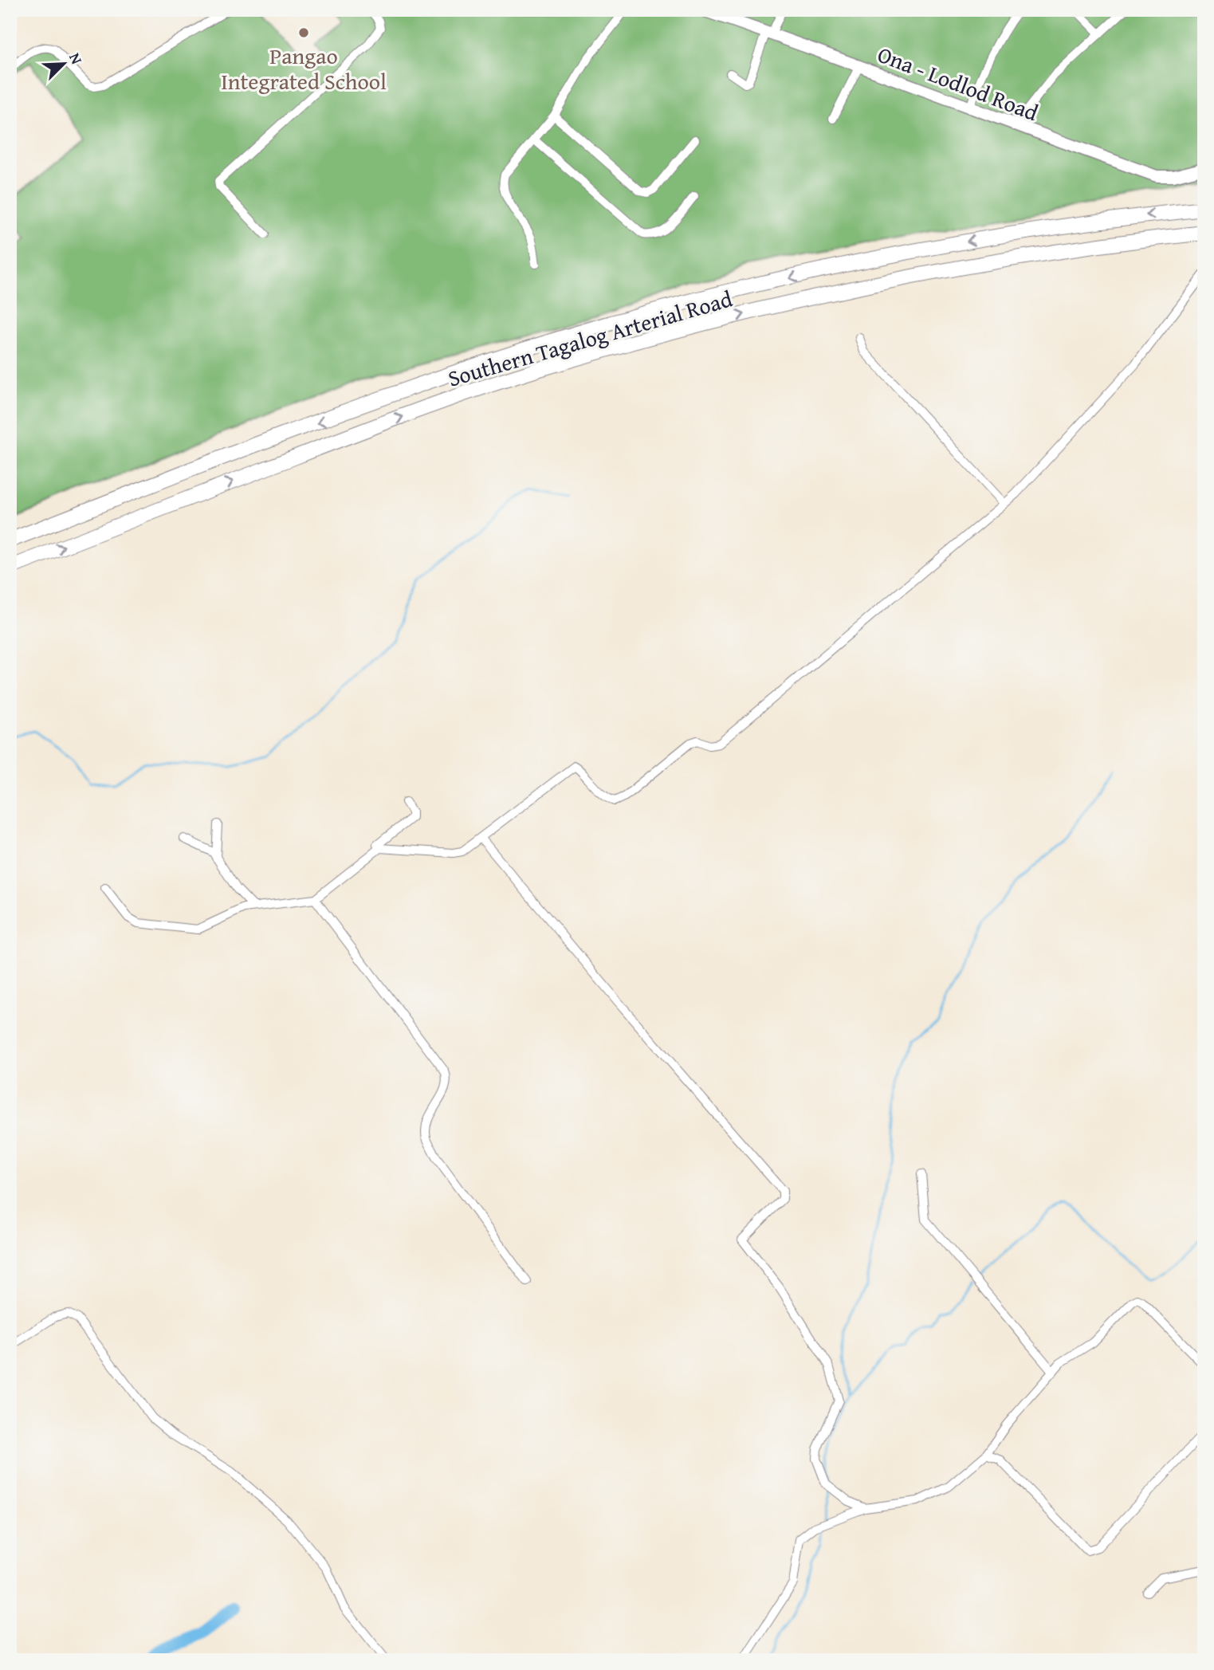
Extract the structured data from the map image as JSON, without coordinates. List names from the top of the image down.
{
  "streets": {
    "highway": ["Southern Tagalog Arterial Road"],
    "main road": ["Ona - Lodlod Road"]
  },
  "places": ["Pangao Integrated School"],
  "north": "top right"
}
